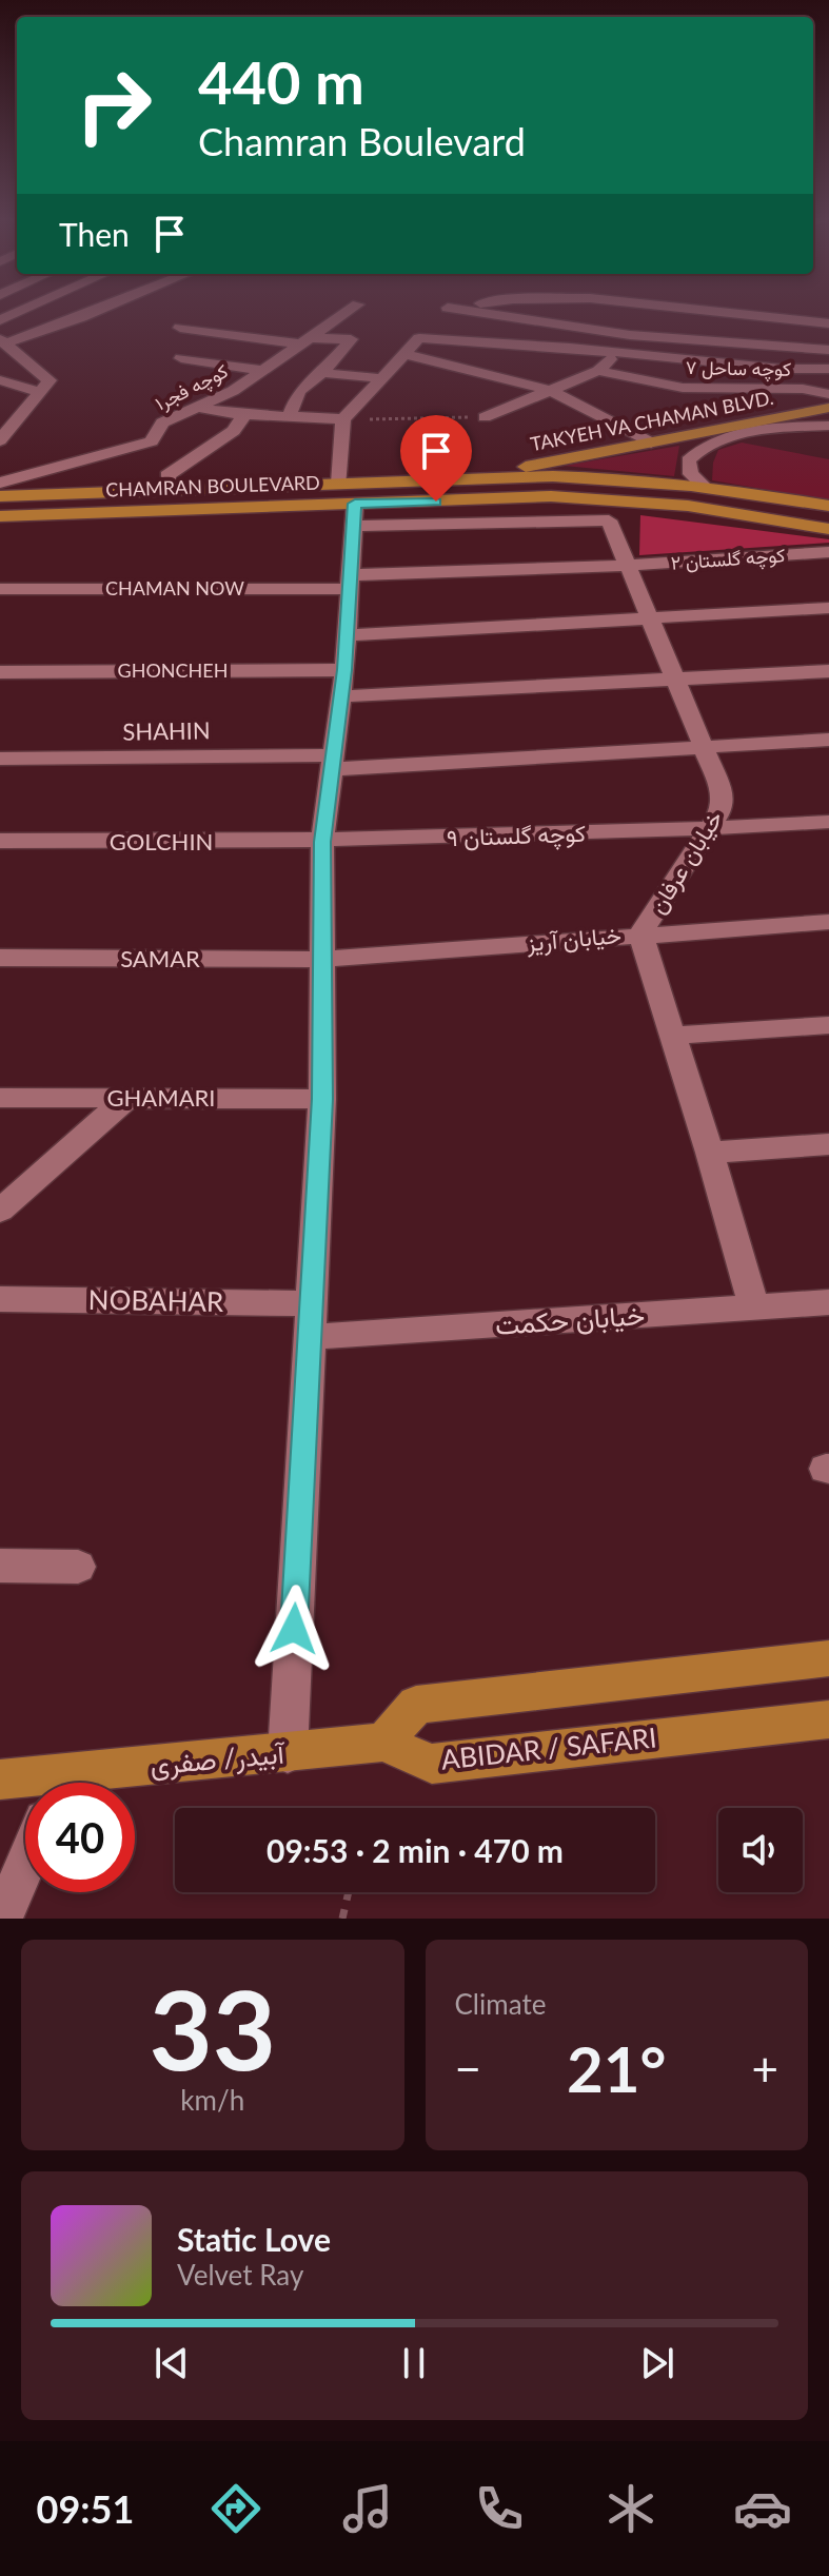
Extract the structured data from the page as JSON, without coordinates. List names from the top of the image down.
{
  "streets": {
    "main road": [
      "TAKYEH VA CHAMAN BLVD.",
      "CHAMRAN BOULEVARD",
      "ABIDAR / SAFARI",
      "آبیدر/ صفری"
    ],
    "street": [
      "کوچه ساحل ۷",
      "کوچه فجر۱",
      "کوچه گلستان ۲",
      "CHAMAN NOW",
      "GHONCHEH",
      "SHAHIN",
      "کوچه گلستان ۹",
      "GOLCHIN",
      "خیابان عرفان",
      "خیابان آریز",
      "SAMAR",
      "GHAMARI",
      "NOBAHAR",
      "خیابان حکمت"
    ]
  },
  "crossings": [
    ["کوچه فجر۱", "CHAMRAN BOULEVARD"],
    ["TAKYEH VA CHAMAN BLVD.", "CHAMRAN BOULEVARD"],
    ["CHAMRAN BOULEVARD", "خیابان عرفان"],
    ["کوچه گلستان ۲", "CHAMAN NOW"],
    ["کوچه گلستان ۲", "خیابان عرفان"],
    ["GHONCHEH", "خیابان عرفان"],
    ["SHAHIN", "خیابان عرفان"],
    ["کوچه گلستان ۹", "GOLCHIN"],
    ["کوچه گلستان ۹", "خیابان عرفان"],
    ["خیابان عرفان", "خیابان آریز"],
    ["خیابان عرفان", "خیابان حکمت"],
    ["خیابان آریز", "SAMAR"],
    ["ABIDAR / SAFARI", "آبیدر/ صفری"]
  ],
  "page": {
    "turn": ["440 m", "Chamran Boulevard"],
    "then": "Then",
    "limit": "40",
    "trip": "09:53 · 2 min · 470 m",
    "tile": [
      ["33", "km/h"],
      "Climate"
    ],
    "heat": ["−", "21°", "+"],
    "song": ["Static Love", "Velvet Ray"],
    "tabs": "09:51"
  }
}
